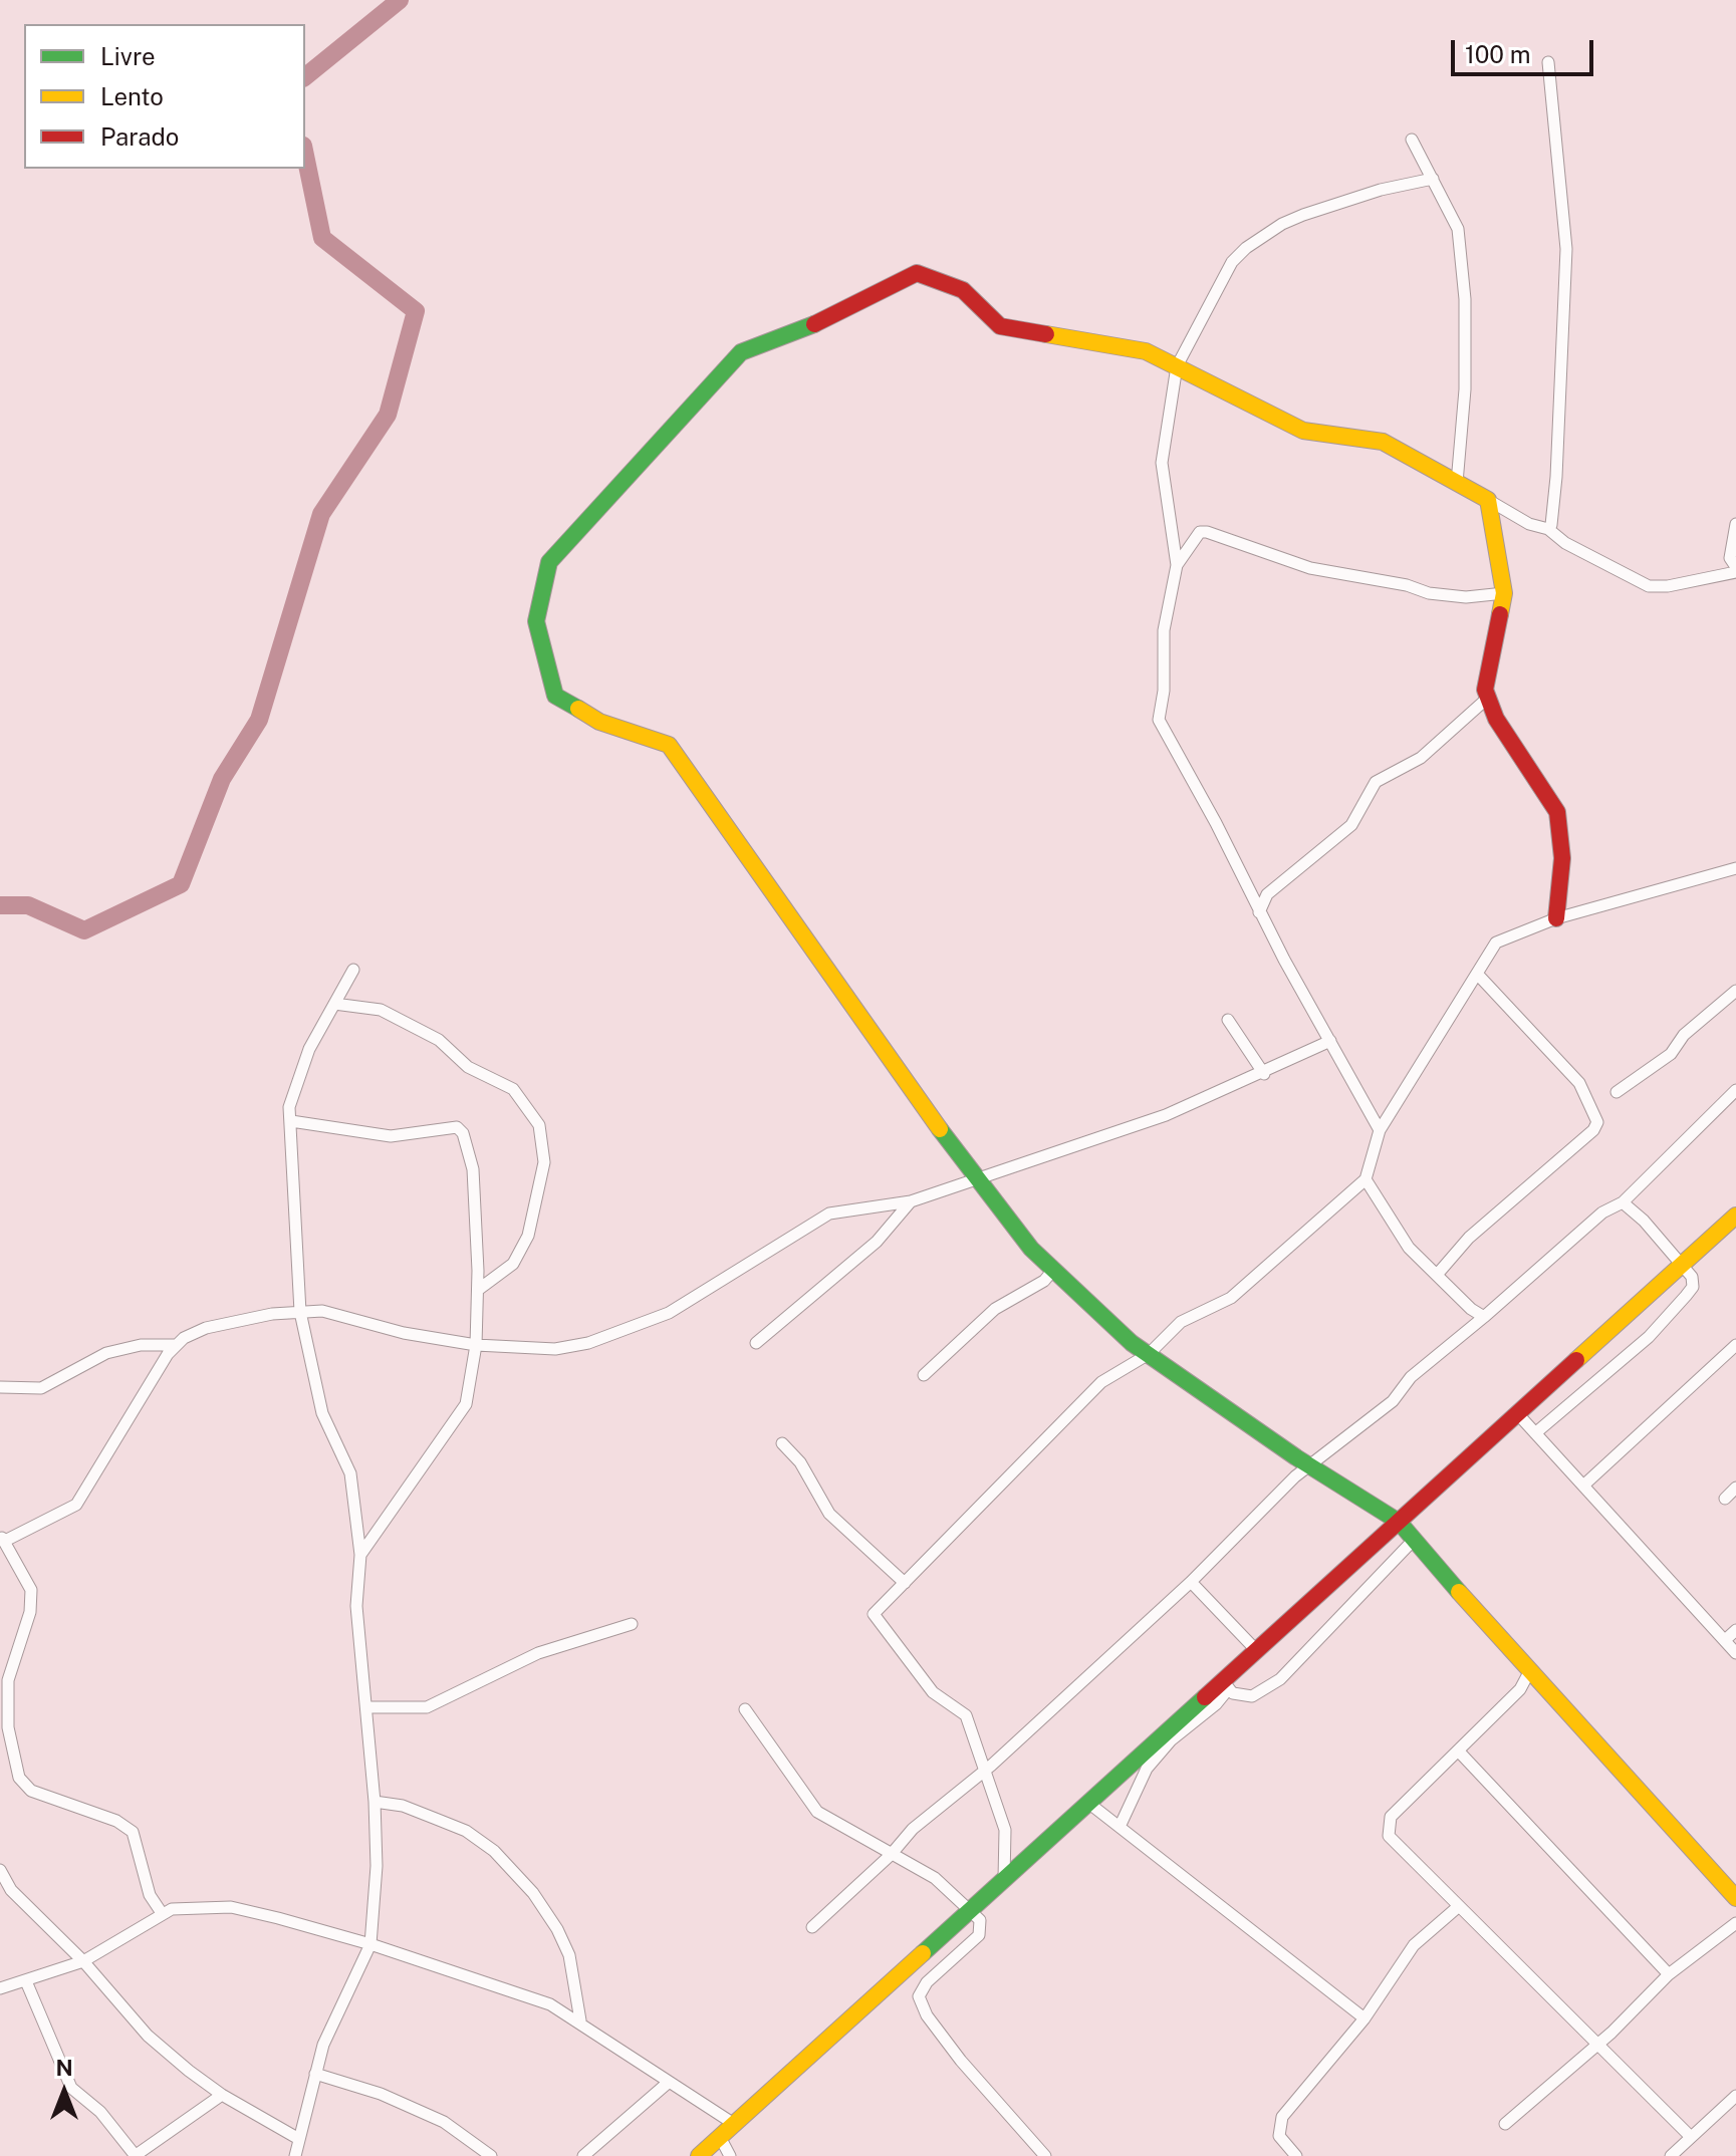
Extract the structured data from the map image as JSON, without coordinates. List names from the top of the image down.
{
  "legend": ["Livre", "Lento", "Parado"],
  "scale_bar": "100 m",
  "north": "top"
}
